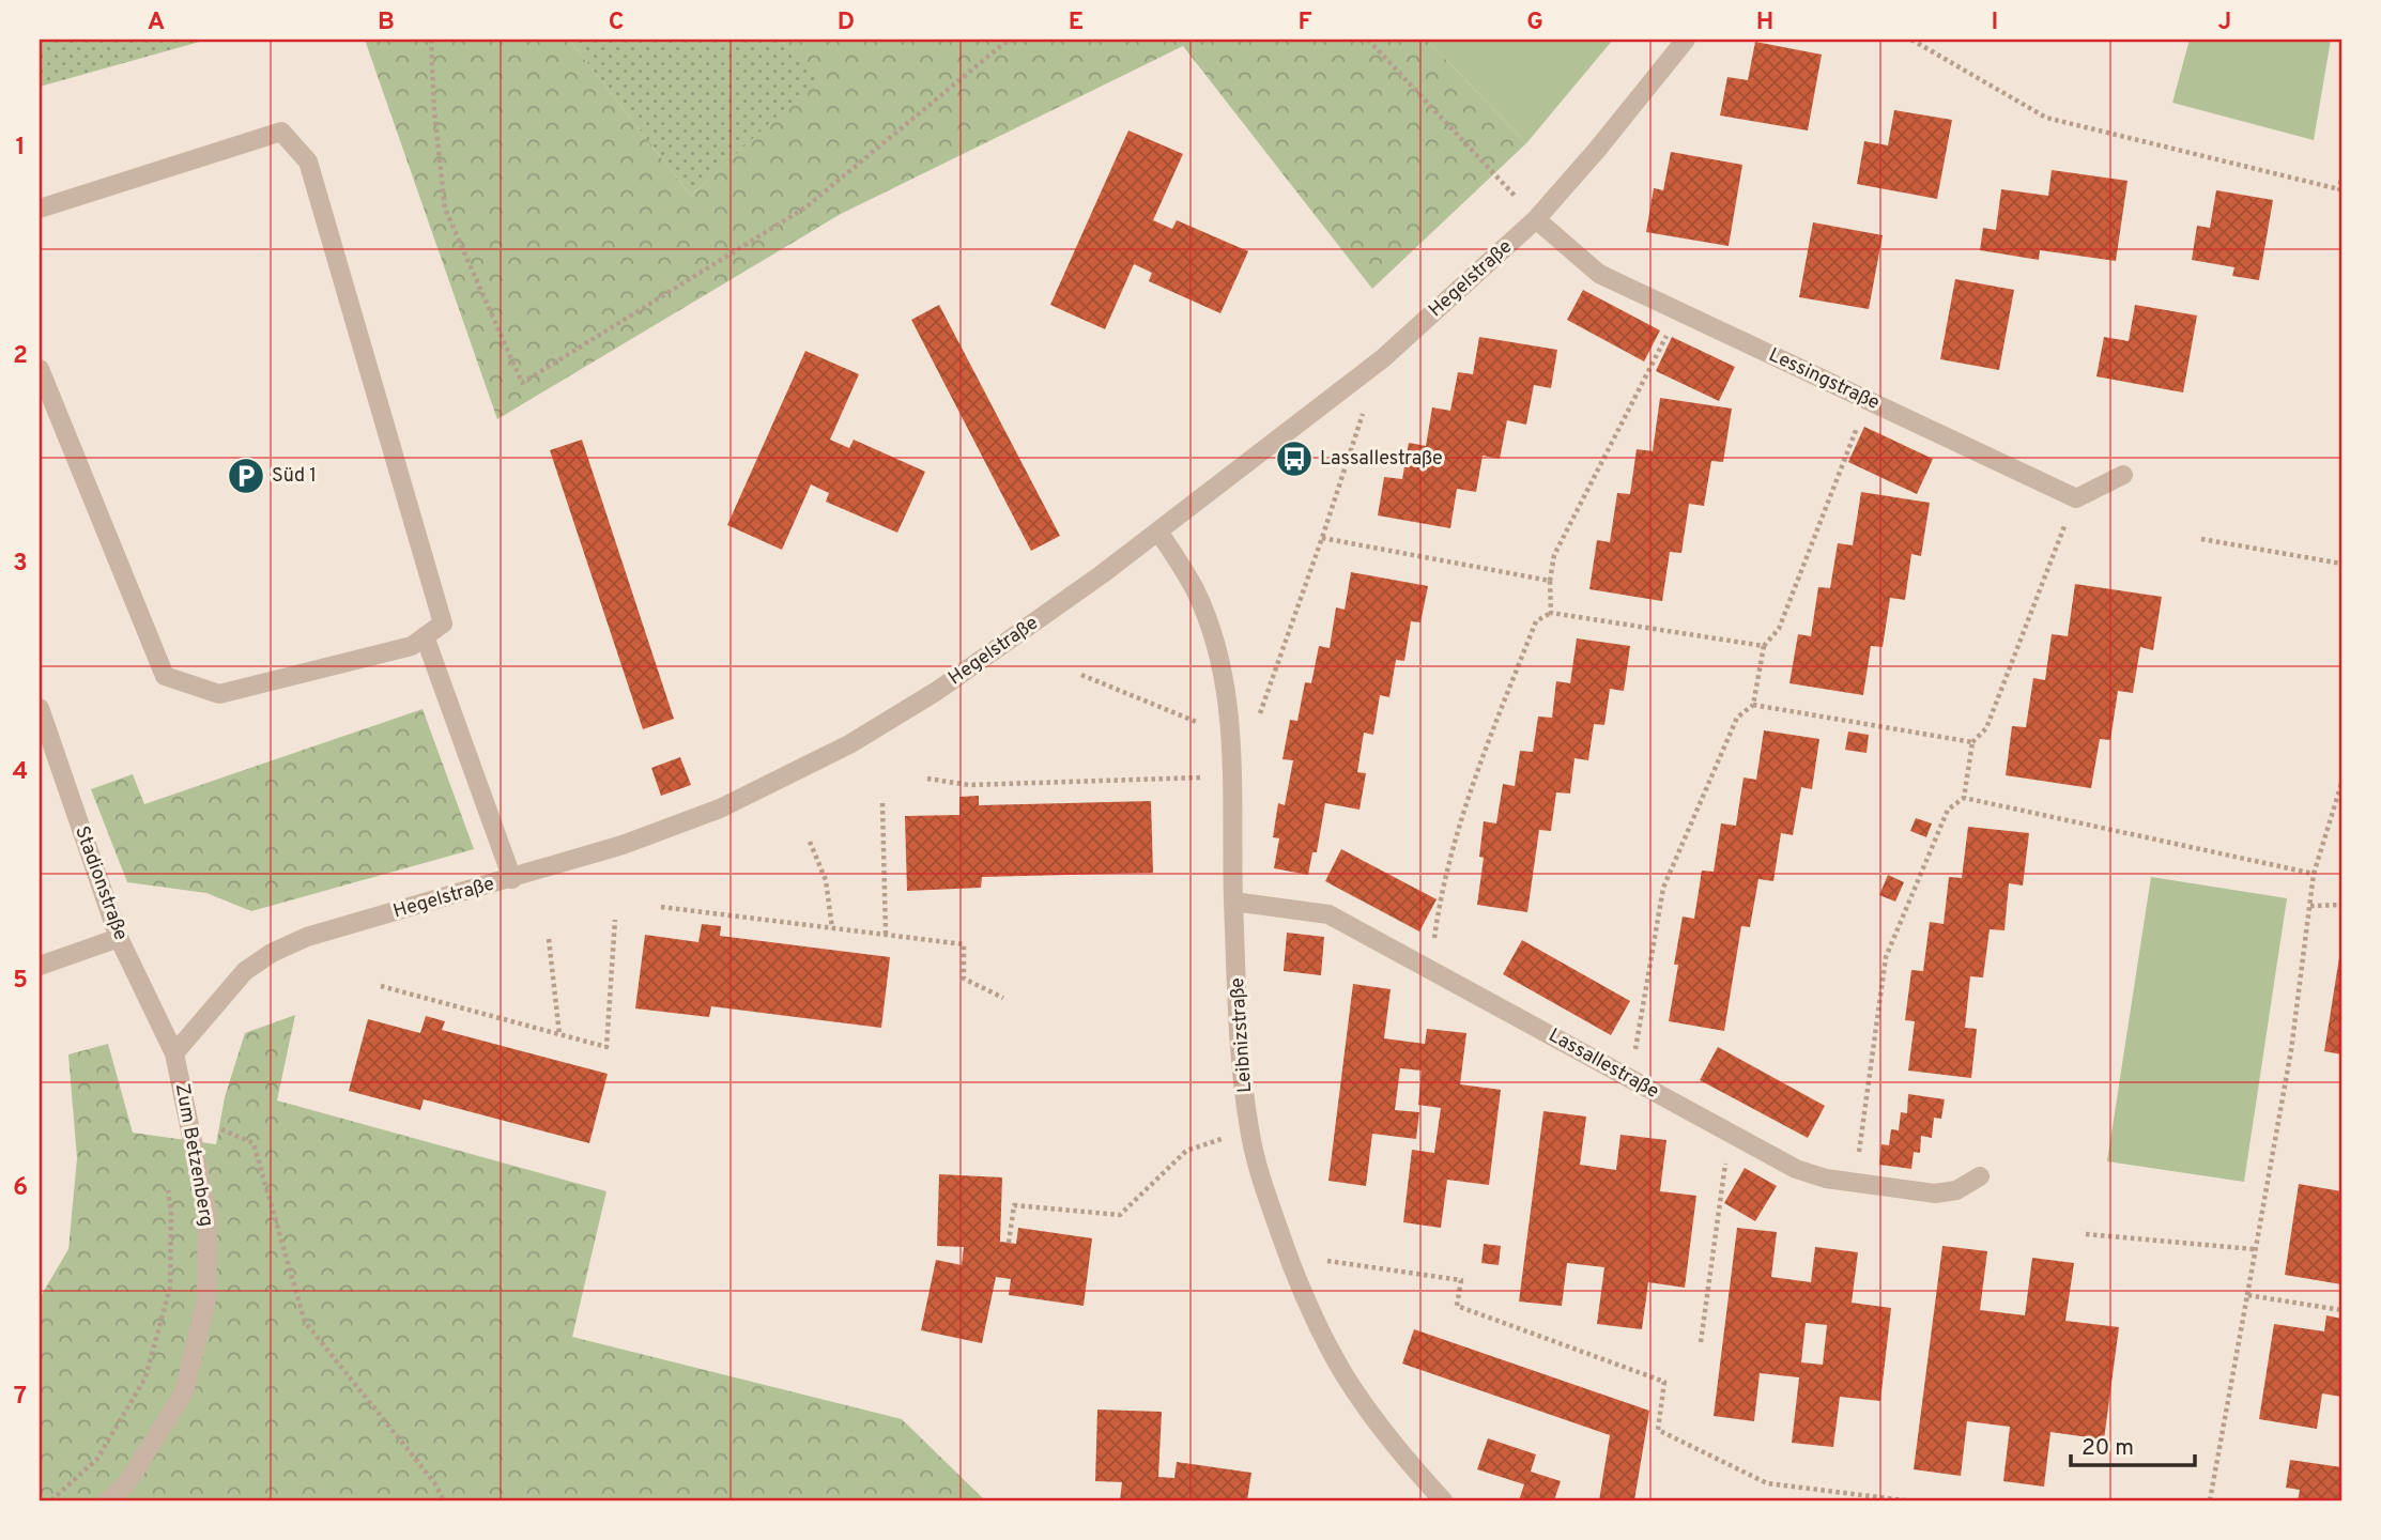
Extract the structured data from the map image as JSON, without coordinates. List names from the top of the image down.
{
  "streets": {
    "street": [
      "Hegelstraße",
      "Lessingstraße",
      "Stadionstraße",
      "Leibnizstraße",
      "Lassallestraße",
      "Zum Betzenberg"
    ]
  },
  "crossings": [
    ["Hegelstraße", "Lessingstraße"],
    ["Hegelstraße", "Stadionstraße"],
    ["Hegelstraße", "Leibnizstraße"],
    ["Hegelstraße", "Zum Betzenberg"],
    ["Stadionstraße", "Zum Betzenberg"],
    ["Leibnizstraße", "Lassallestraße"]
  ],
  "places": {
    "bus stop": ["Lassallestraße"],
    "parking": ["Süd 1"]
  },
  "scale_bar": "20 m",
  "grid": {
    "columns": [
      "A",
      "B",
      "C",
      "D",
      "E",
      "F",
      "G",
      "H",
      "I",
      "J"
    ],
    "rows": [
      "1",
      "2",
      "3",
      "4",
      "5",
      "6",
      "7"
    ]
  }
}
